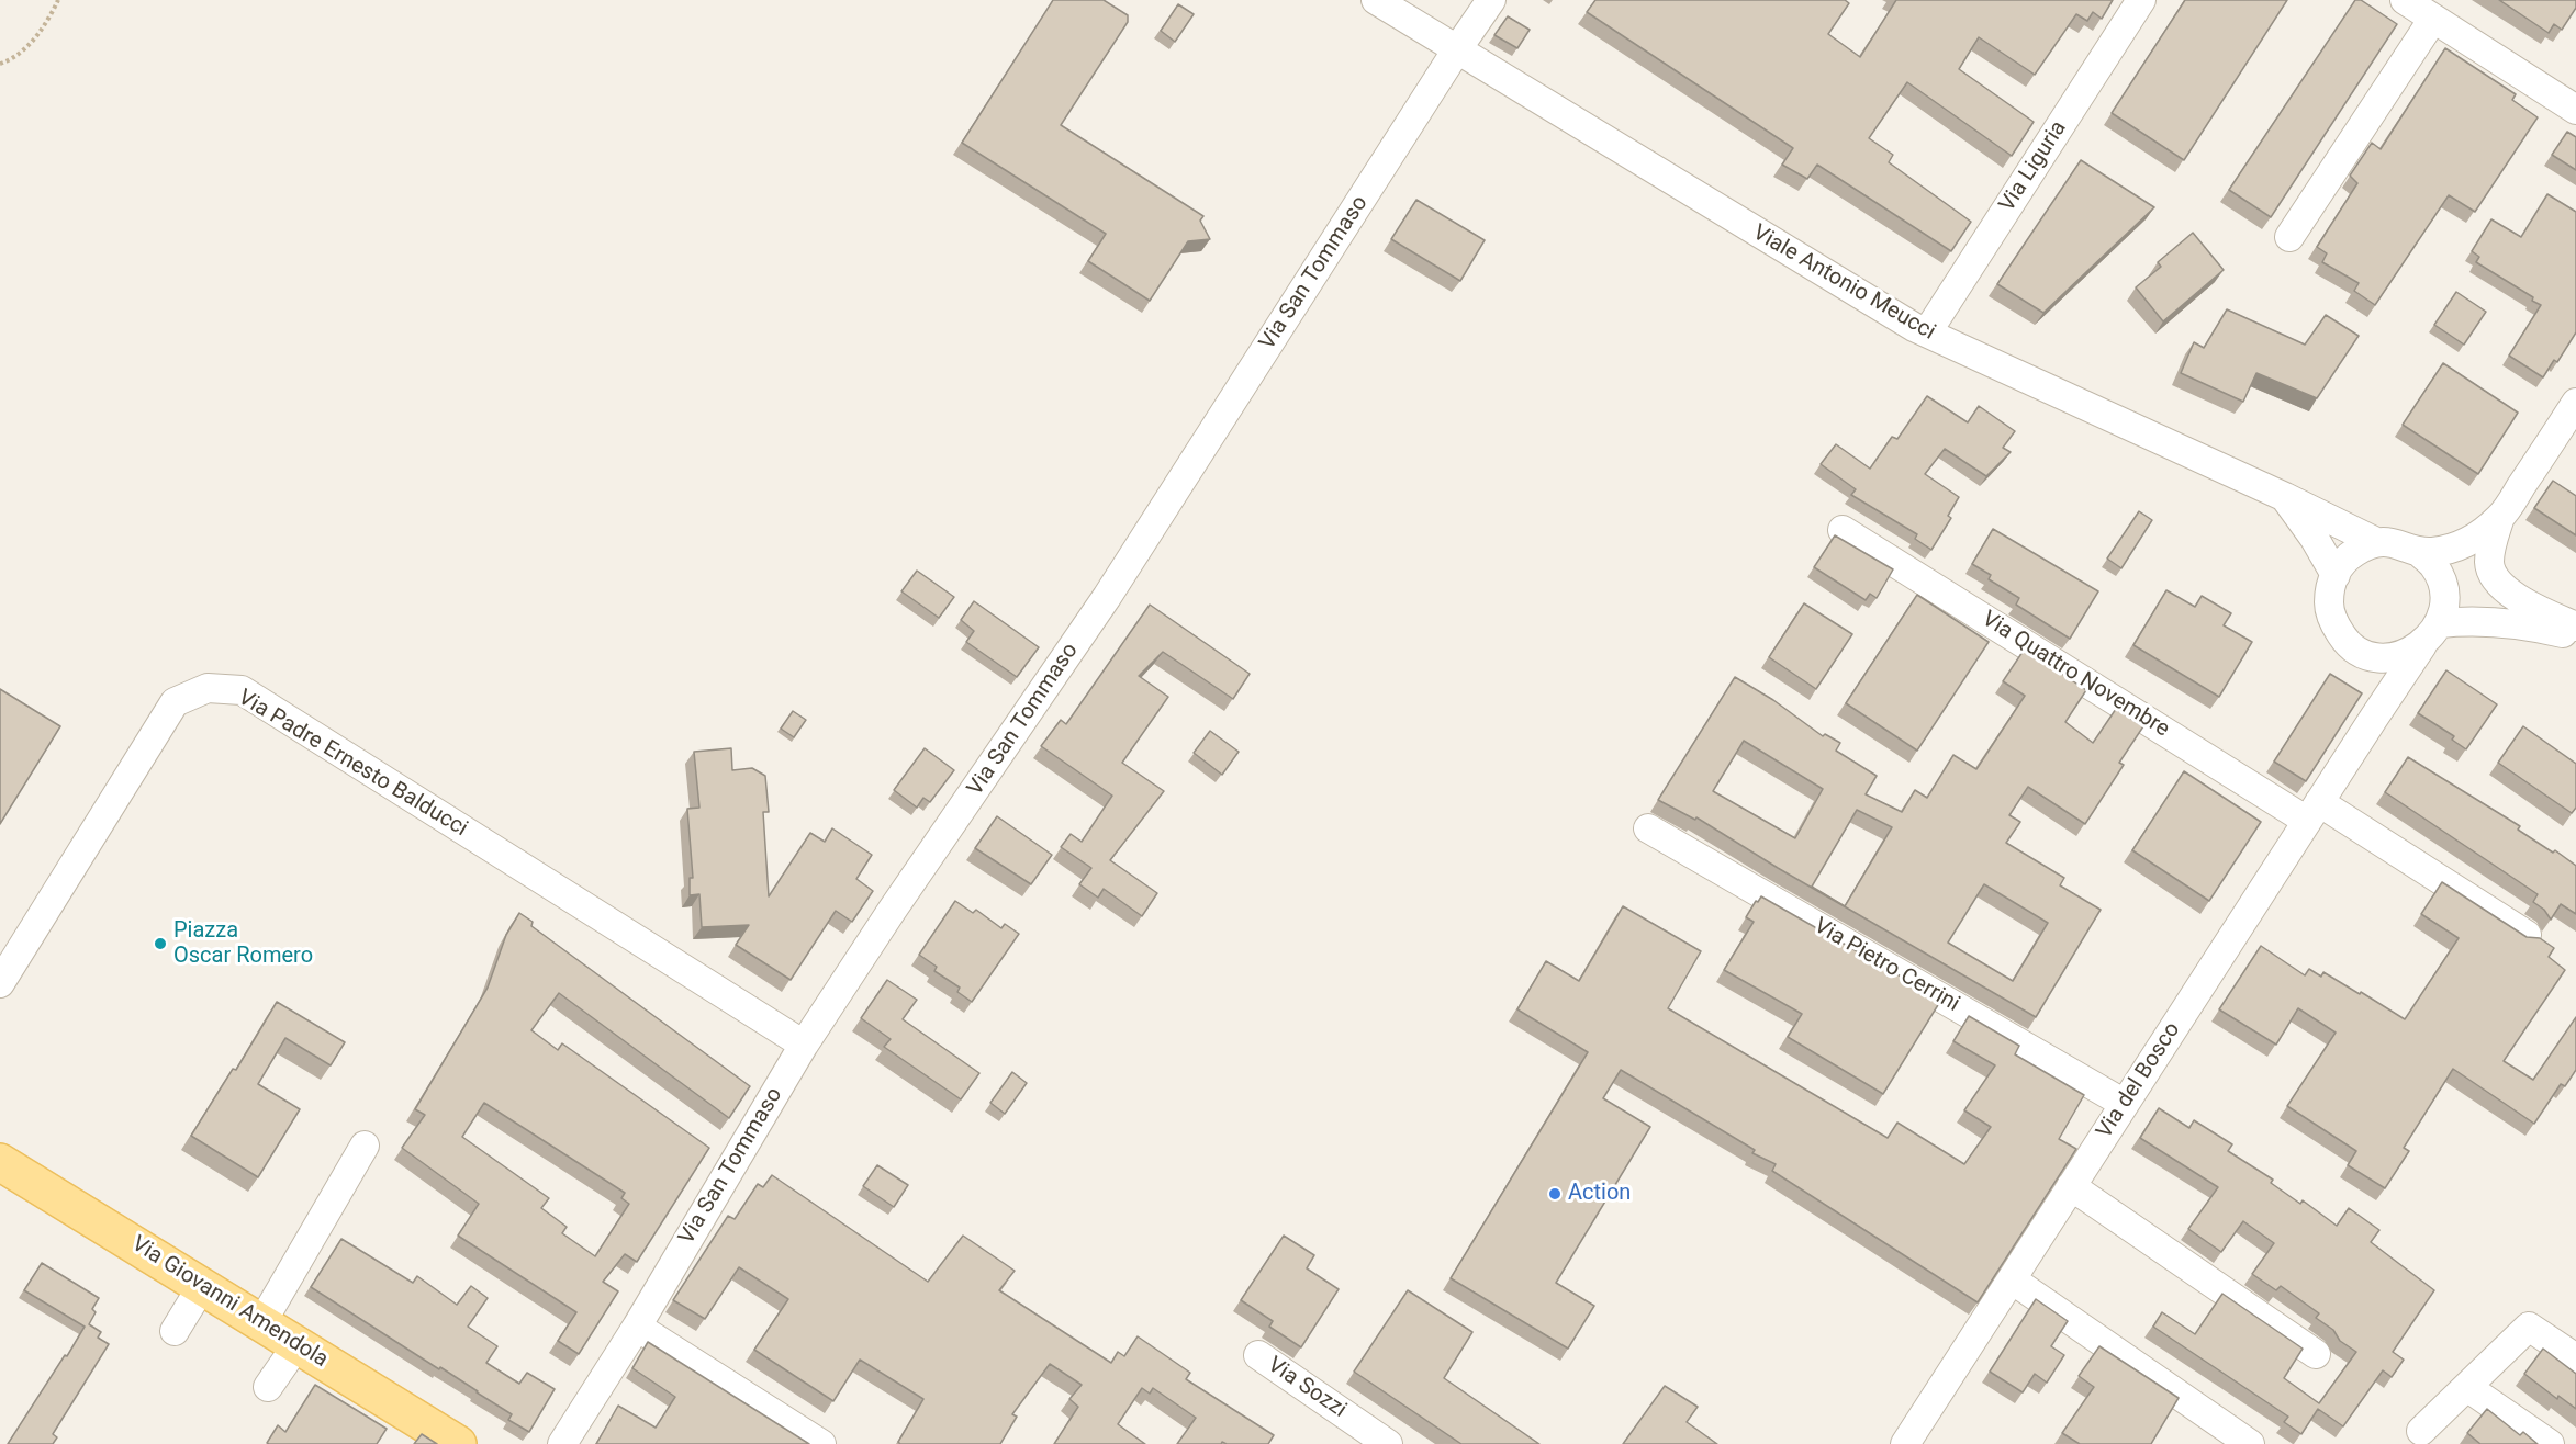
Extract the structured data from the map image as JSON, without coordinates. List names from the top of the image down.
{
  "streets": {
    "main road": ["Via Giovanni Amendola"],
    "street": [
      "Via Liguria",
      "Via San Tommaso",
      "Viale Antonio Meucci",
      "Via Quattro Novembre",
      "Via Padre Ernesto Balducci",
      "Via Pietro Cerrini",
      "Via del Bosco",
      "Via Sozzi"
    ]
  },
  "crossings": [
    ["Via Liguria", "Viale Antonio Meucci"],
    ["Via San Tommaso", "Viale Antonio Meucci"],
    ["Via San Tommaso", "Via Padre Ernesto Balducci"],
    ["Viale Antonio Meucci", "Via del Bosco"],
    ["Via Quattro Novembre", "Via del Bosco"],
    ["Via Pietro Cerrini", "Via del Bosco"]
  ],
  "places": ["Piazza Oscar Romero", "Action"]
}
